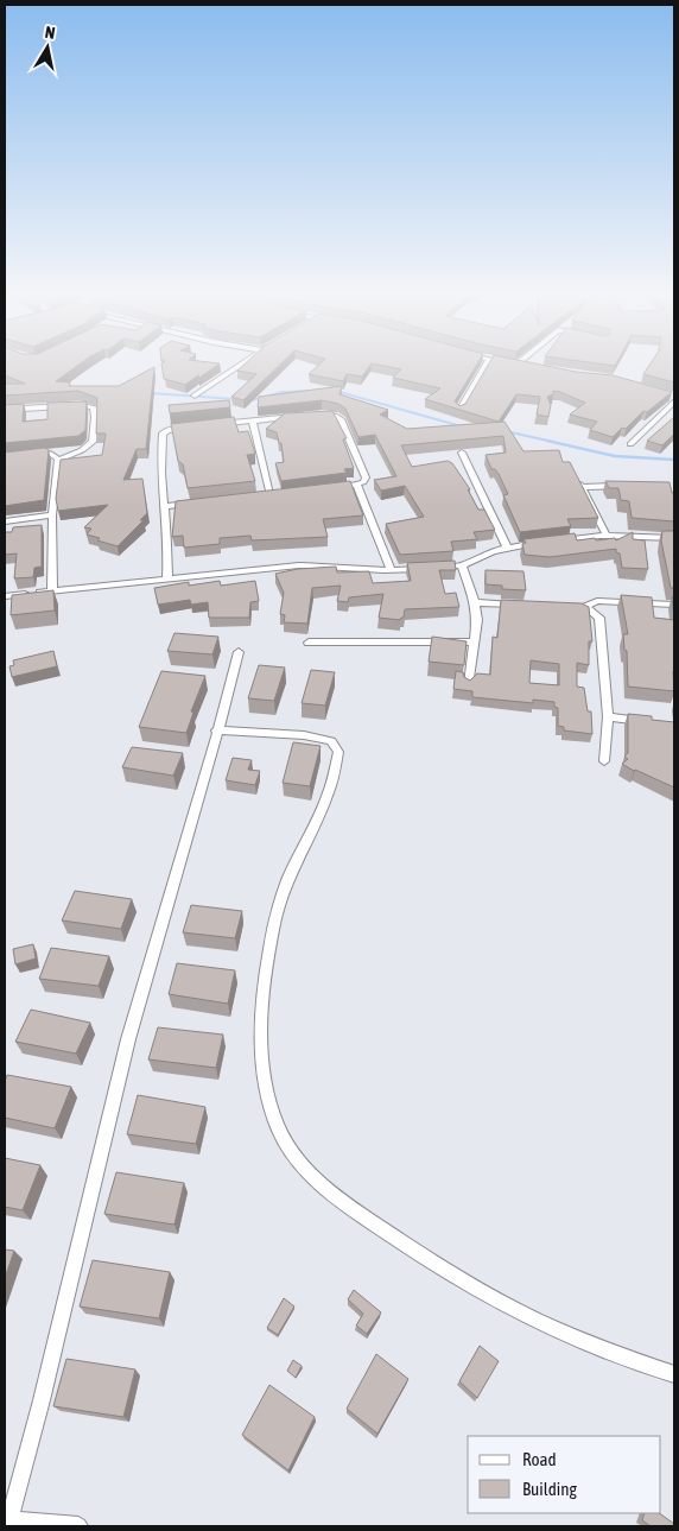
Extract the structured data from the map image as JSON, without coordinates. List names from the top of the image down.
{
  "legend": ["Road", "Building"],
  "north": "top"
}
